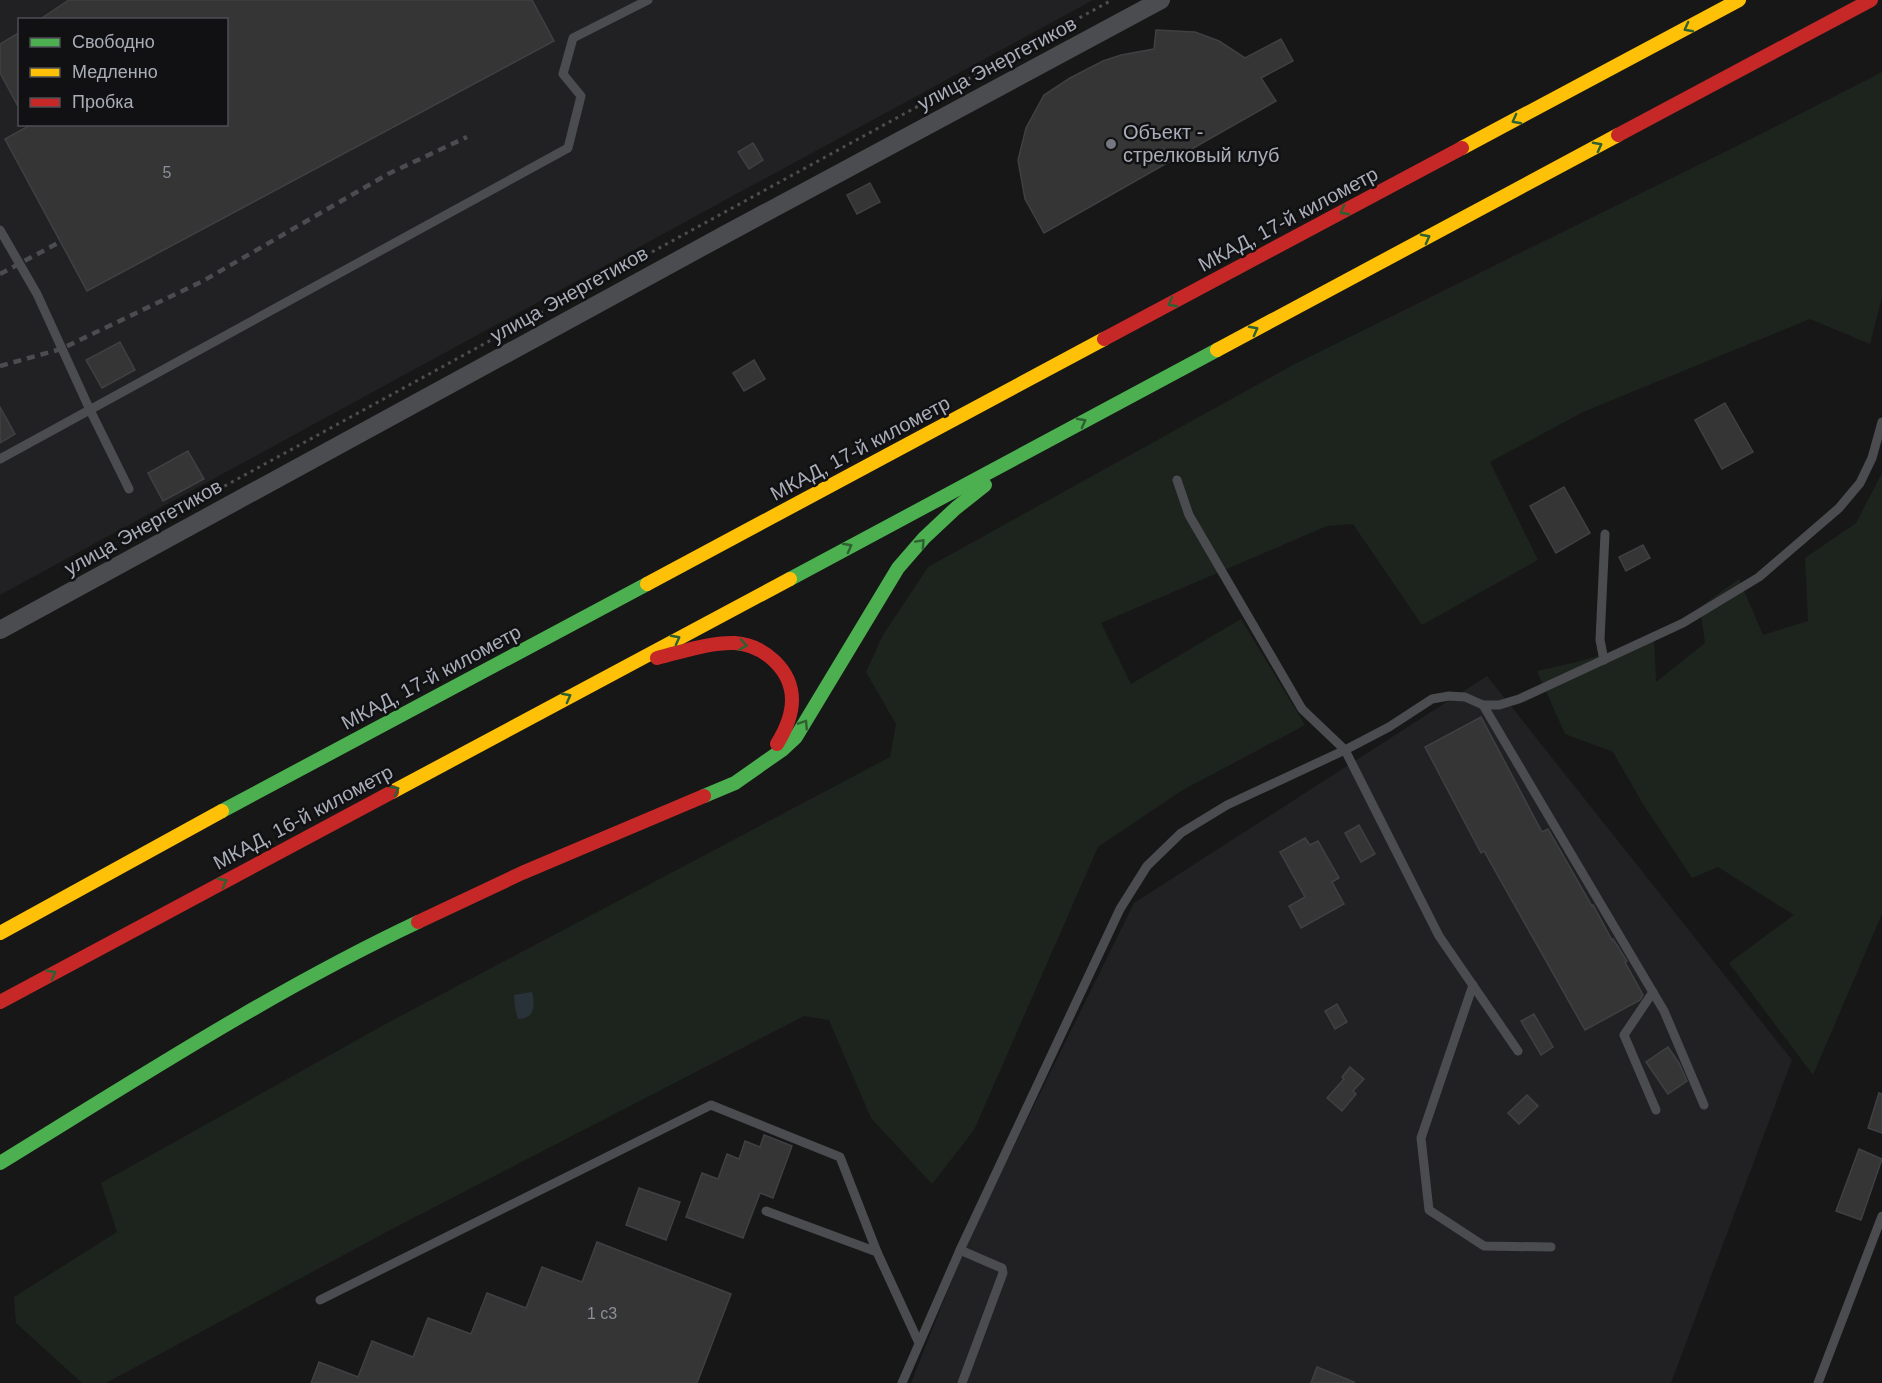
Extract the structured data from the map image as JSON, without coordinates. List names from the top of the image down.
{
  "streets": {
    "main road": ["МКАД, 17-й километр", "МКАД, 16-й километр"],
    "street": ["улица Энергетиков"]
  },
  "one_way": ["МКАД, 16-й километр"],
  "places": ["Объект - стрелковый клуб"],
  "house_numbers": ["5", "1 с3"],
  "legend": ["Свободно", "Медленно", "Пробка"]
}
